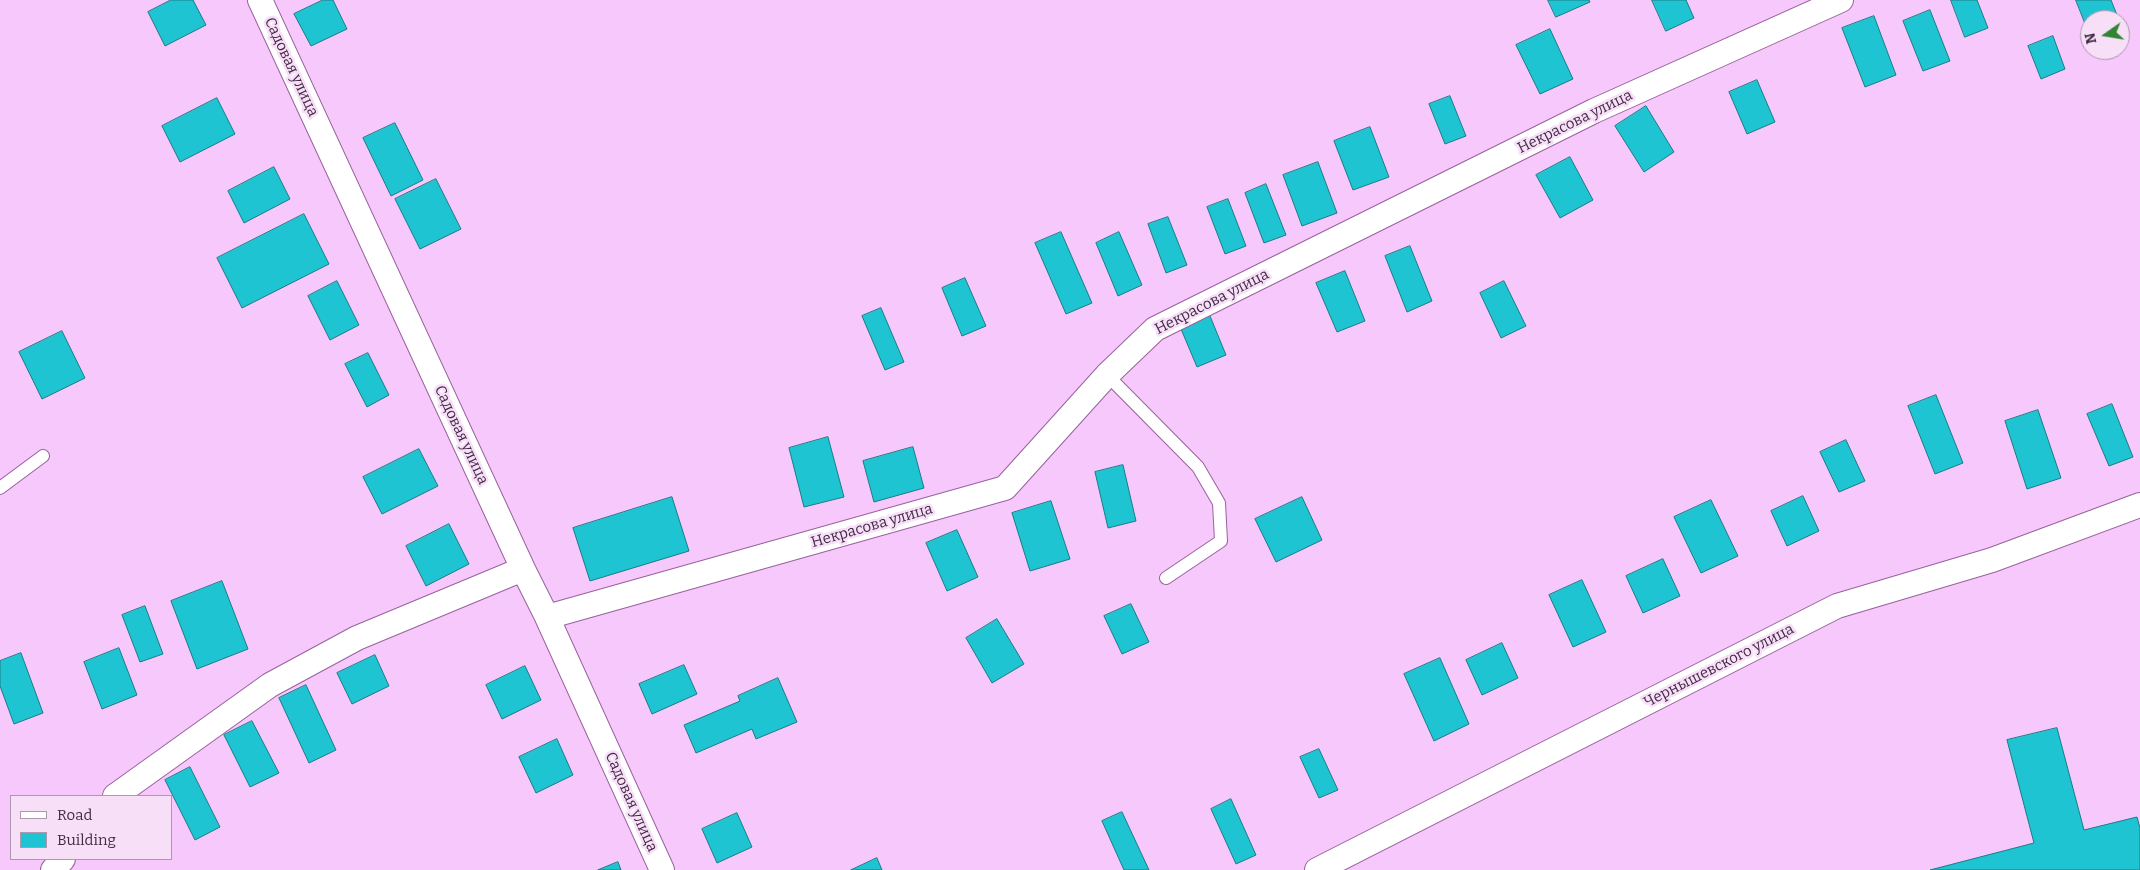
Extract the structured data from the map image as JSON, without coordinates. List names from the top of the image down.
{
  "streets": {
    "street": ["Садовая улица", "Некрасова улица", "Чернышевского улица"]
  },
  "crossings": [
    ["Садовая улица", "Некрасова улица"]
  ],
  "legend": ["Road", "Building"],
  "north": "left"
}
